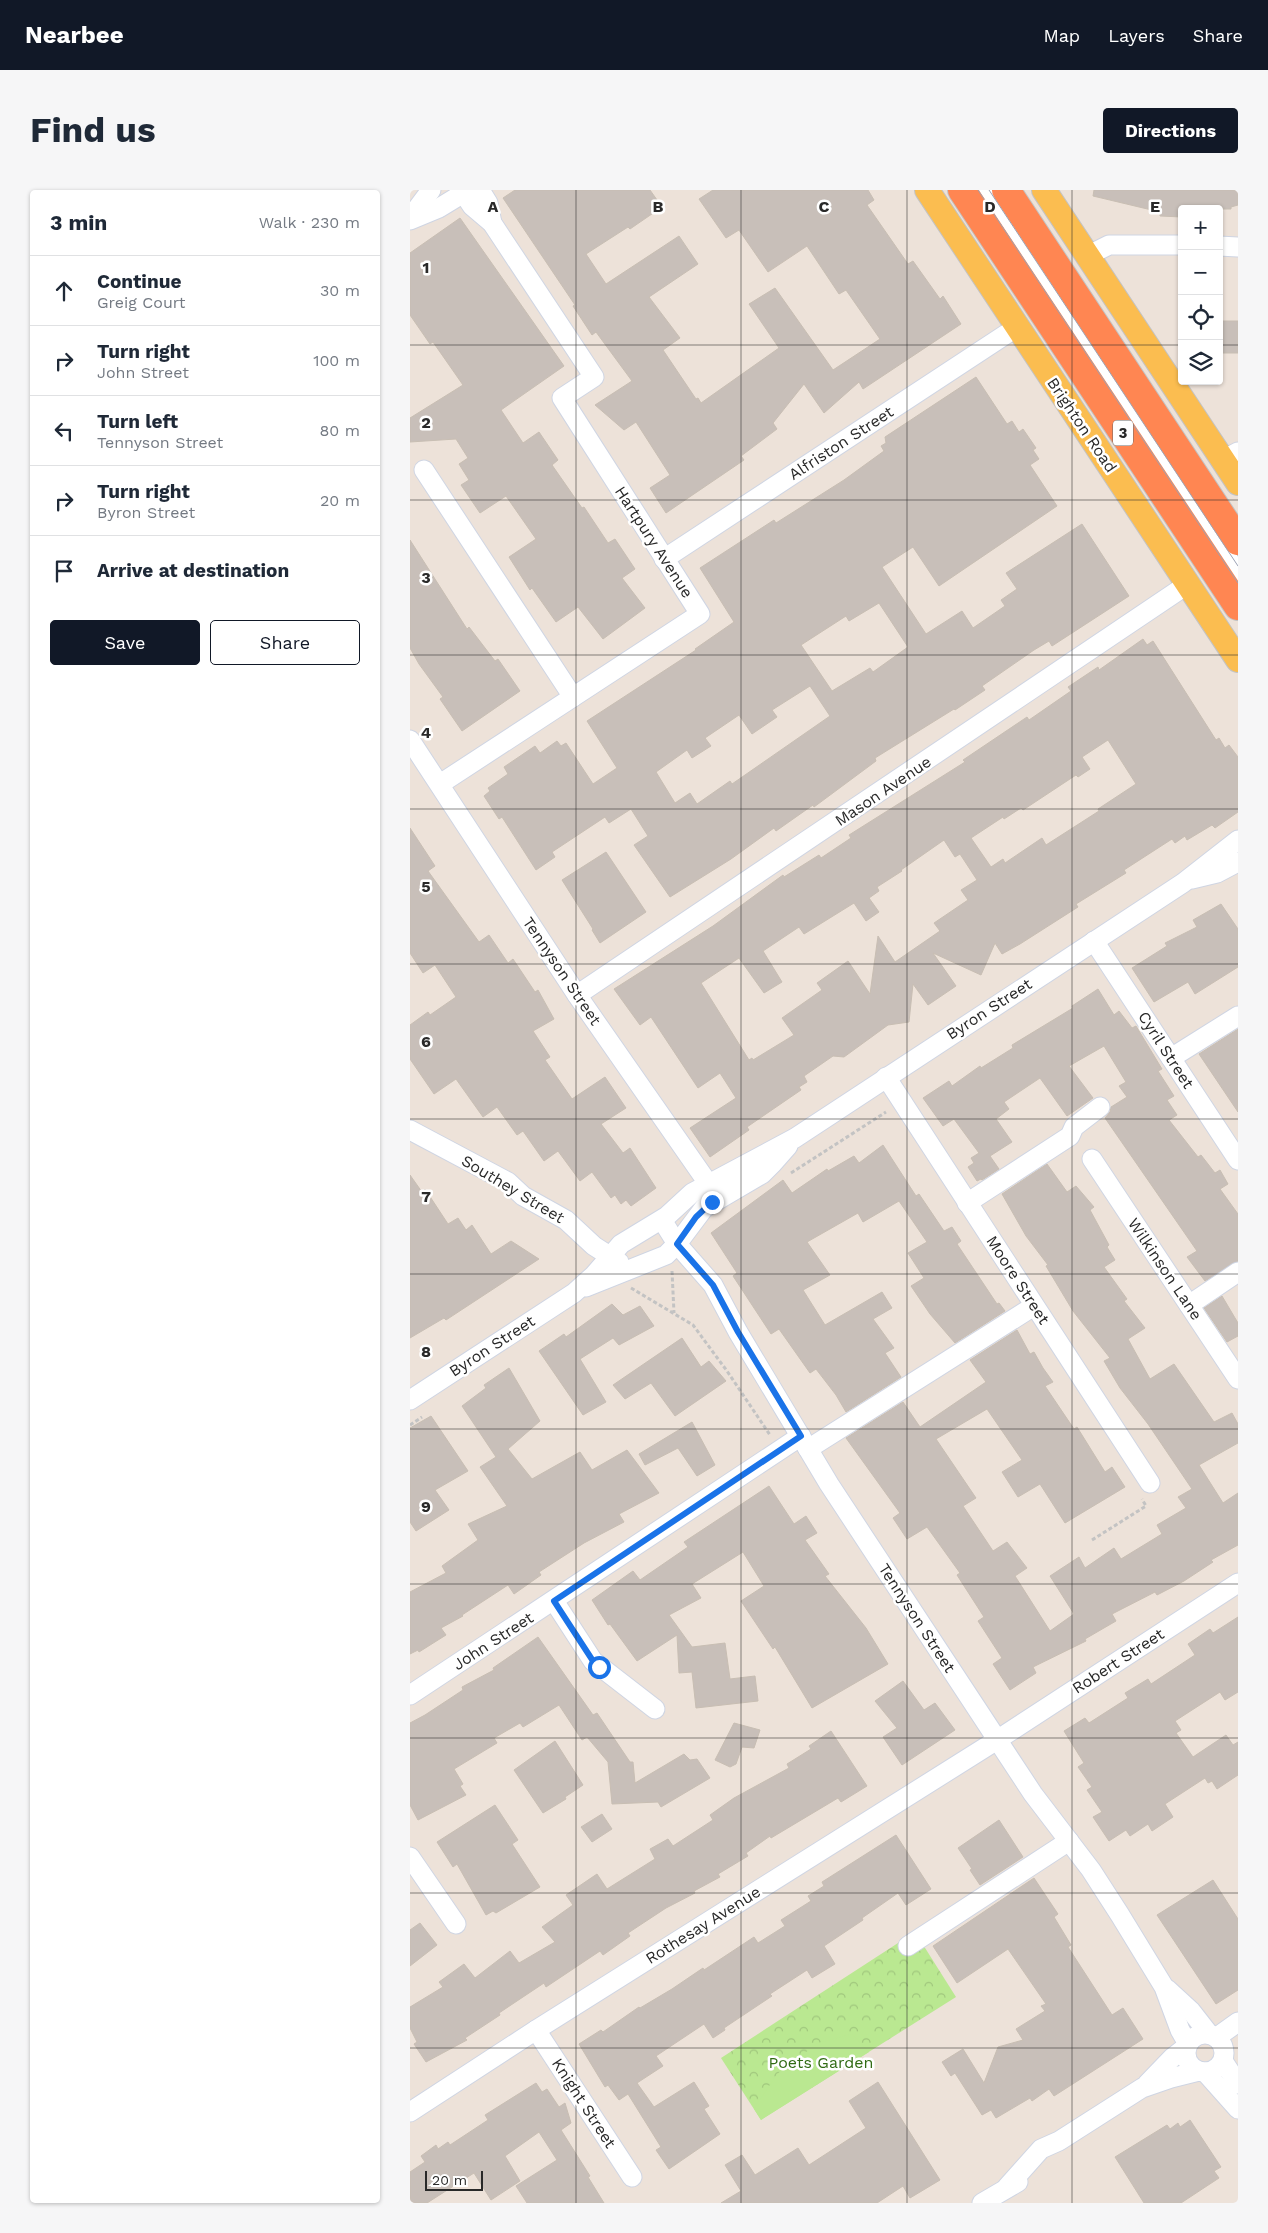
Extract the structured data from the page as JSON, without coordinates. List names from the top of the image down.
{
  "streets": {
    "highway": ["Brighton Road", "3"],
    "street": [
      "Alfriston Street",
      "Hartpury Avenue",
      "Mason Avenue",
      "Tennyson Street",
      "Byron Street",
      "Cyril Street",
      "Southey Street",
      "Wilkinson Lane",
      "Moore Street",
      "John Street",
      "Robert Street",
      "Rothesay Avenue",
      "Knight Street"
    ]
  },
  "crossings": [
    ["Brighton Road", "Alfriston Street"],
    ["Brighton Road", "Mason Avenue"],
    ["Alfriston Street", "Hartpury Avenue"],
    ["Hartpury Avenue", "Tennyson Street"],
    ["Mason Avenue", "Tennyson Street"],
    ["Tennyson Street", "Byron Street"],
    ["Tennyson Street", "John Street"],
    ["Tennyson Street", "Robert Street"],
    ["Tennyson Street", "Rothesay Avenue"],
    ["Byron Street", "Cyril Street"],
    ["Byron Street", "Southey Street"],
    ["Byron Street", "Moore Street"],
    ["Moore Street", "John Street"],
    ["Robert Street", "Rothesay Avenue"],
    ["Rothesay Avenue", "Knight Street"]
  ],
  "parks": ["Poets Garden"],
  "scale_bar": "20 m",
  "page": {
    "header": "Nearbee",
    "nav": ["Map", "Layers", "Share"],
    "buttons": [
      "Directions",
      ["Save", "Share"]
    ],
    "title": "Find us",
    "heading": ["3 min", "Walk · 230 m"],
    "map_buttons": ["+", "−"],
    "list": [
      ["Continue", "Greig Court", "30 m"],
      ["Turn right", "John Street", "100 m"],
      ["Turn left", "Tennyson Street", "80 m"],
      ["Turn right", "Byron Street", "20 m"],
      "Arrive at destination"
    ],
    "scale": "20 m"
  },
  "grid": {
    "columns": [
      "A",
      "B",
      "C",
      "D",
      "E"
    ],
    "rows": [
      "1",
      "2",
      "3",
      "4",
      "5",
      "6",
      "7",
      "8",
      "9"
    ]
  }
}
